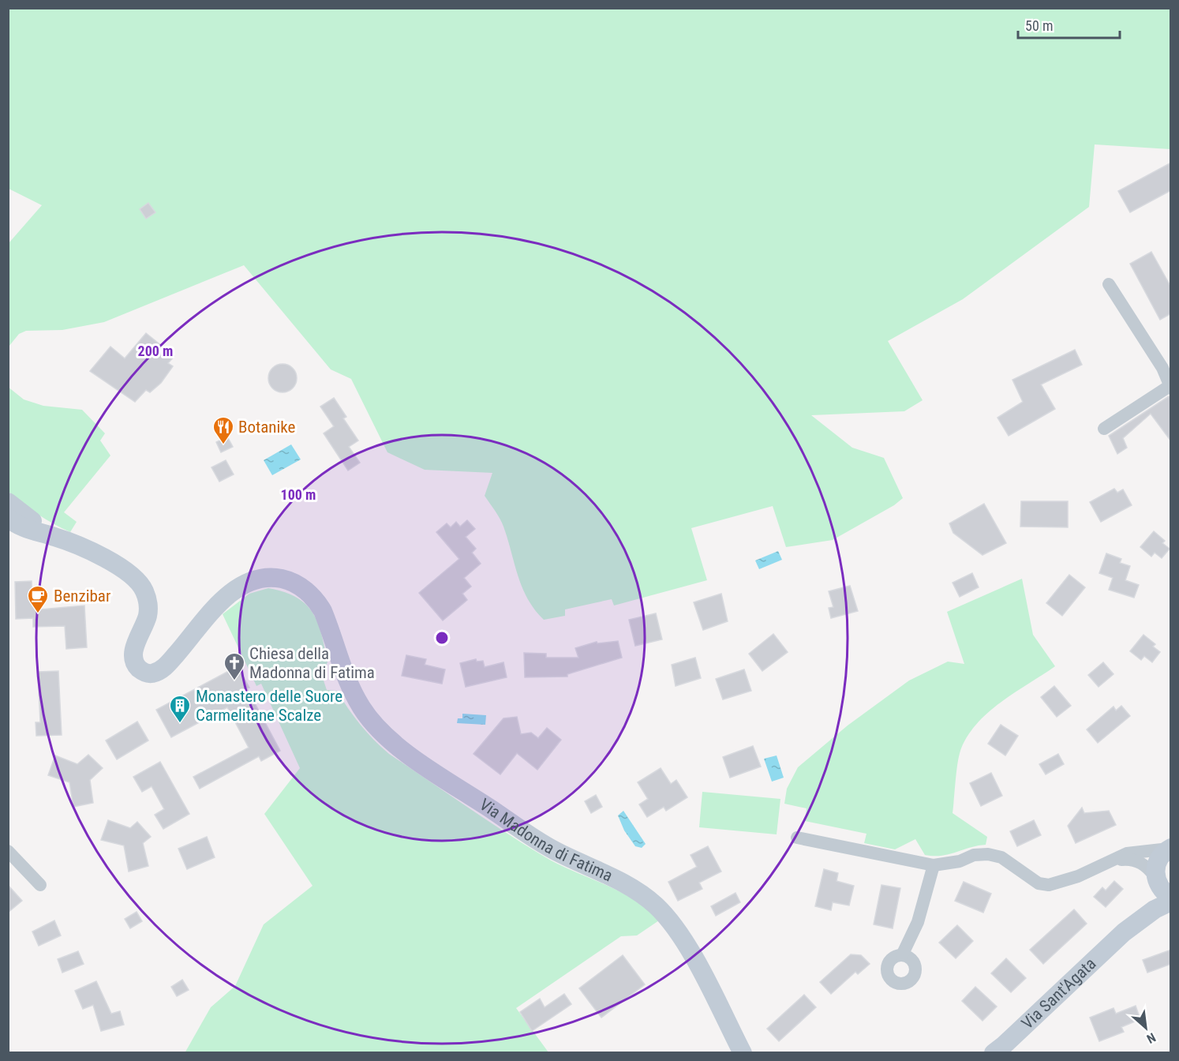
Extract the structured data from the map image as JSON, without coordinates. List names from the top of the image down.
{
  "streets": {
    "main road": ["Via Madonna di Fatima", "Via Sant'Agata"]
  },
  "places": {
    "restaurant": ["Botanike"],
    "cafe": ["Benzibar"],
    "church": ["Chiesa della Madonna di Fatima"],
    "building": ["Monastero delle Suore Carmelitane Scalze"]
  },
  "scale_bar": "50 m",
  "north": "bottom right",
  "rings": ["200 m", "100 m"]
}
